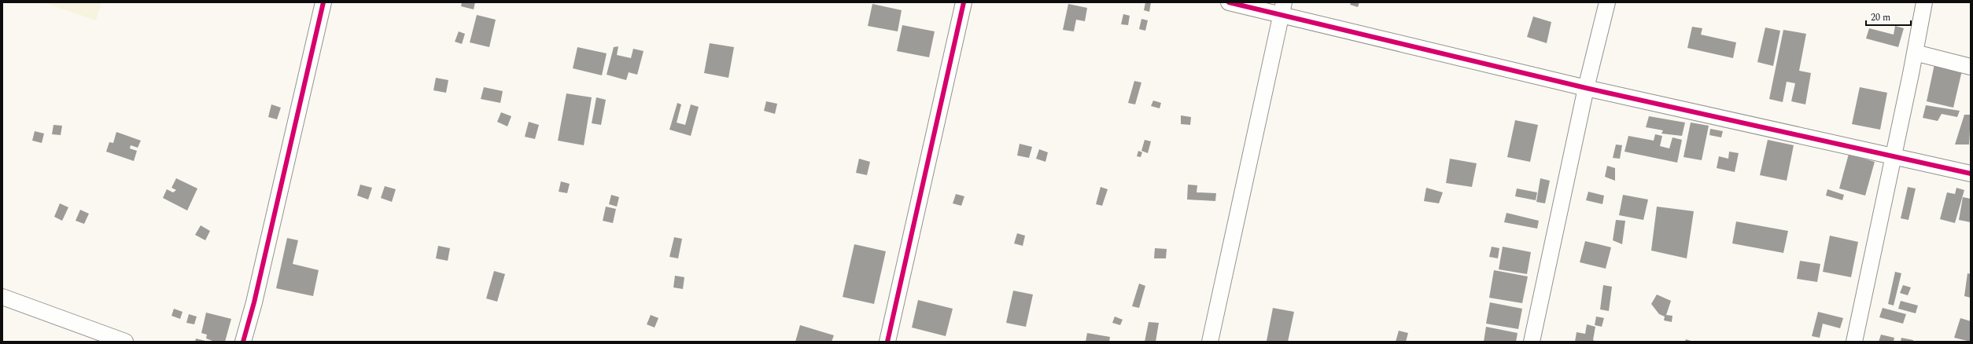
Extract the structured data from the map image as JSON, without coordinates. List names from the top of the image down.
{
  "scale_bar": "20 m"
}
